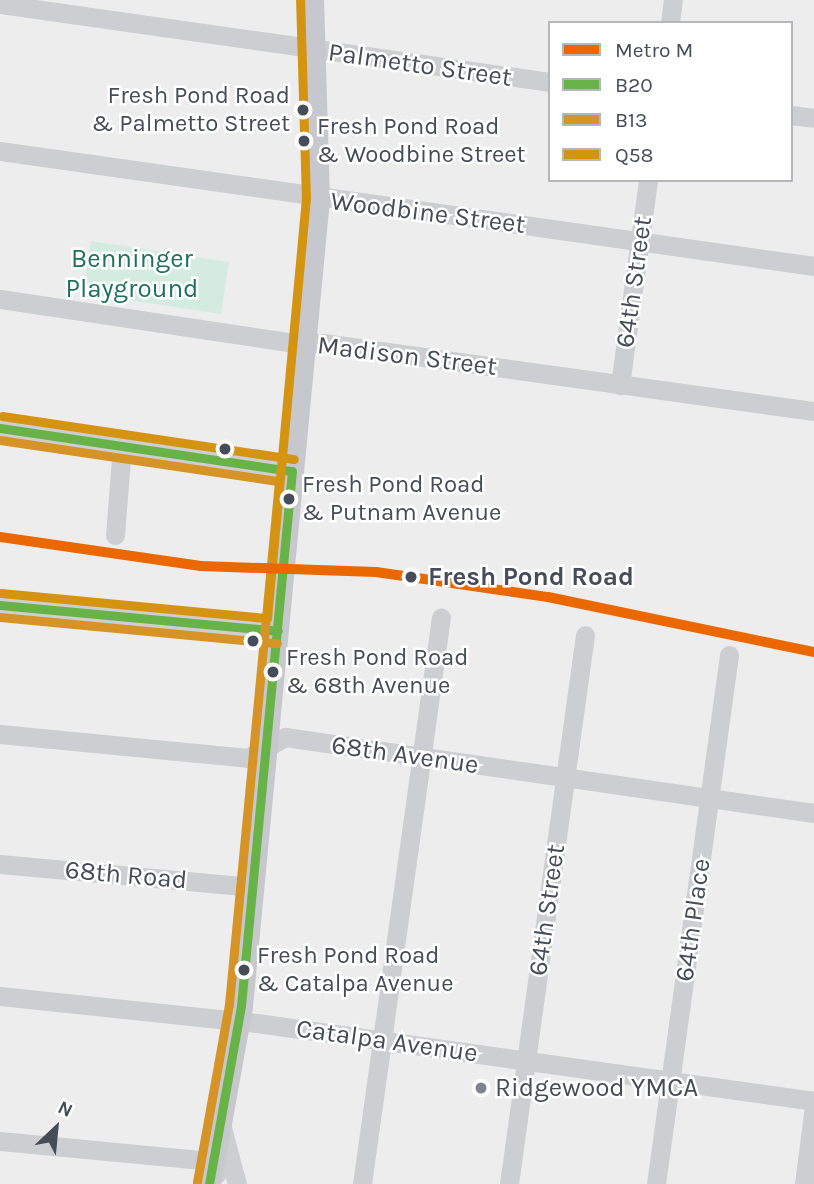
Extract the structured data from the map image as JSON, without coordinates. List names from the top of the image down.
{
  "streets": {
    "street": [
      "Palmetto Street",
      "Woodbine Street",
      "64th Street",
      "Madison Street",
      "68th Avenue",
      "68th Road",
      "64th Place",
      "Catalpa Avenue"
    ]
  },
  "crossings": [
    ["Woodbine Street", "64th Street"],
    ["64th Street", "Madison Street"],
    ["64th Street", "68th Avenue"],
    ["64th Street", "Catalpa Avenue"],
    ["68th Avenue", "64th Place"],
    ["64th Place", "Catalpa Avenue"]
  ],
  "parks": ["Benninger Playground"],
  "places": [
    "Fresh Pond Road & Palmetto Street",
    "Fresh Pond Road & Woodbine Street",
    "Fresh Pond Road & Putnam Avenue",
    "Fresh Pond Road",
    "Fresh Pond Road & 68th Avenue",
    "Fresh Pond Road & Catalpa Avenue",
    "Ridgewood YMCA"
  ],
  "lines": [
    "transit line Q58",
    "transit line B20",
    "transit line B13",
    "metro line M"
  ],
  "legend": [
    "Metro M",
    "B20",
    "B13",
    "Q58"
  ],
  "north": "top right"
}
